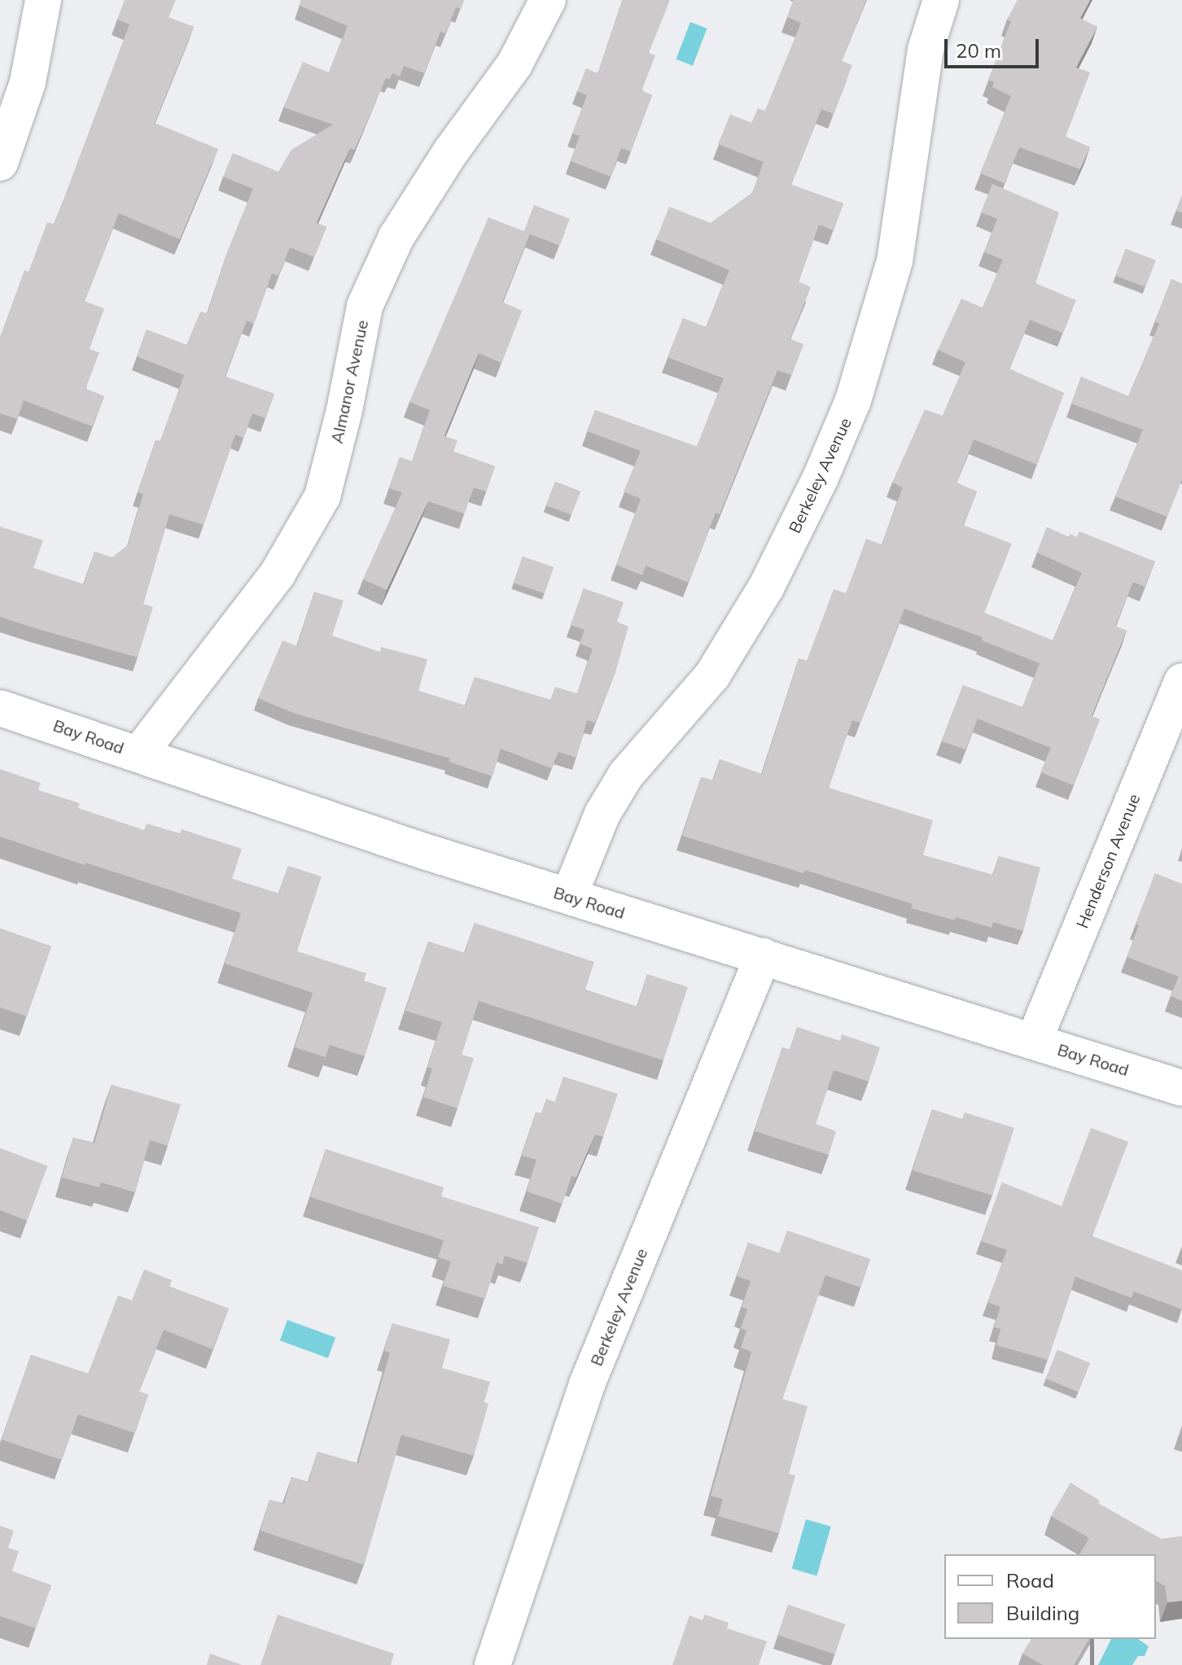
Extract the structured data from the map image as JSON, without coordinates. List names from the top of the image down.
{
  "streets": {
    "street": [
      "Almanor Avenue",
      "Berkeley Avenue",
      "Bay Road",
      "Henderson Avenue"
    ]
  },
  "crossings": [
    ["Almanor Avenue", "Bay Road"],
    ["Berkeley Avenue", "Bay Road"],
    ["Bay Road", "Henderson Avenue"]
  ],
  "legend": ["Road", "Building"],
  "scale_bar": "20 m"
}
